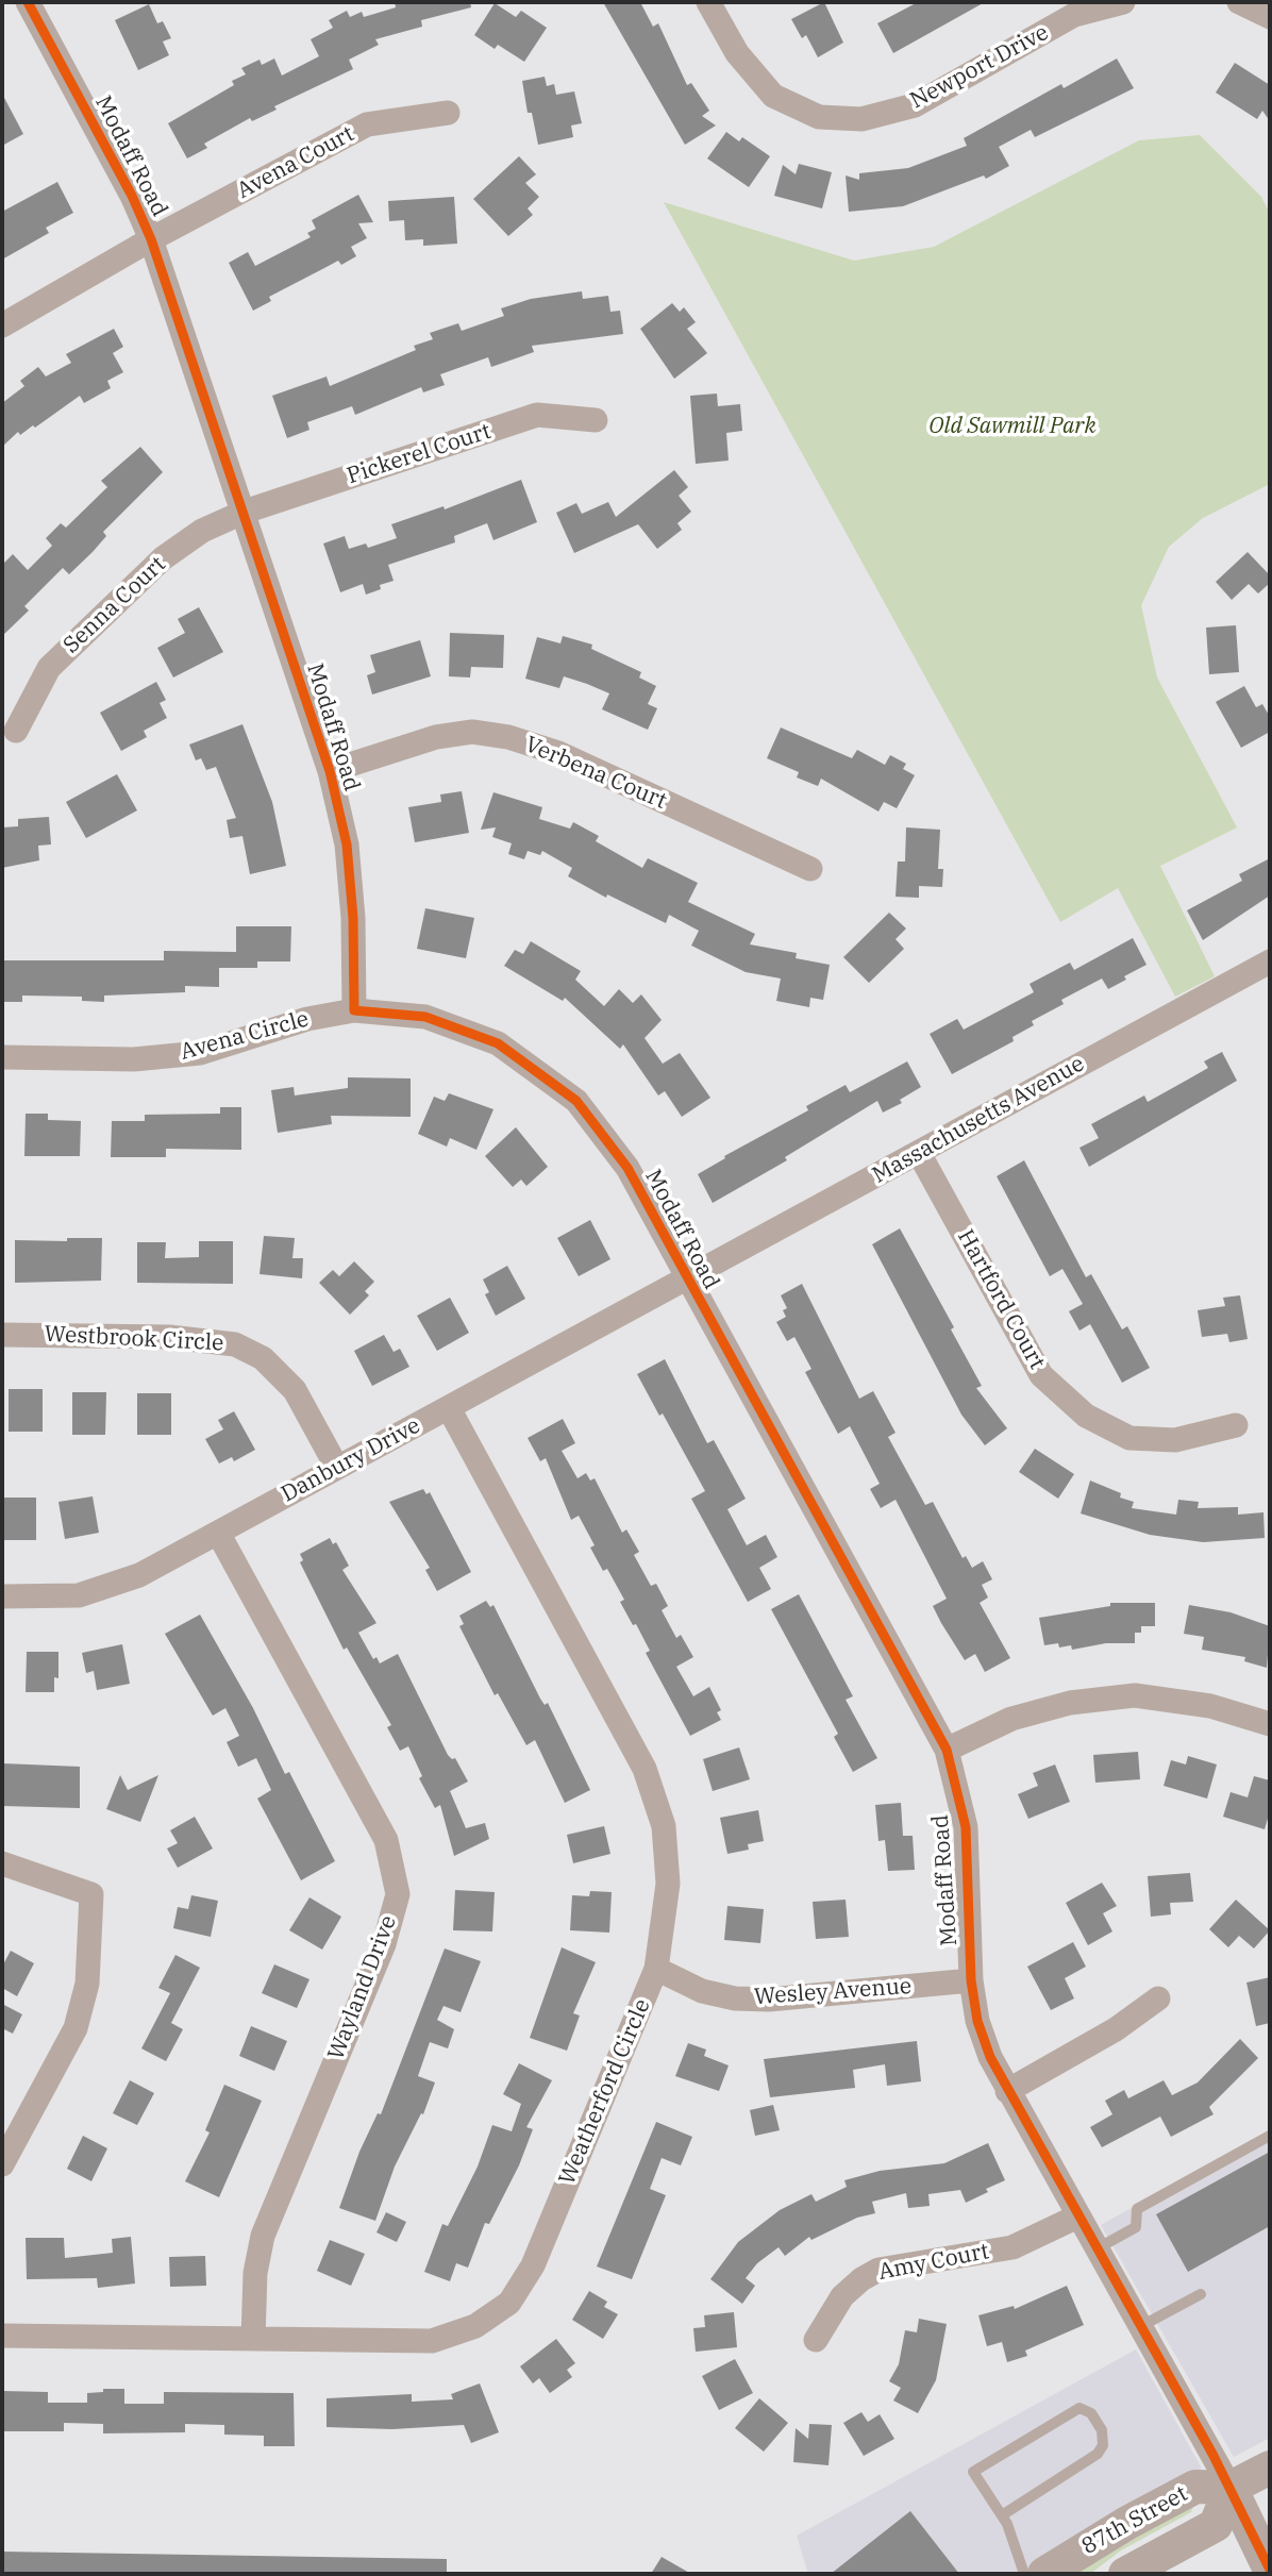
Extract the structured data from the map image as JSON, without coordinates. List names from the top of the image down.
{
  "streets": {
    "street": [
      "Newport Drive",
      "Modaff Road",
      "Avena Court",
      "Pickerel Court",
      "Senna Court",
      "Verbena Court",
      "Avena Circle",
      "Massachusetts Avenue",
      "Hartford Court",
      "Westbrook Circle",
      "Danbury Drive",
      "Wayland Drive",
      "Wesley Avenue",
      "Weatherford Circle",
      "Amy Court",
      "87th Street"
    ]
  },
  "crossings": [
    ["Modaff Road", "Avena Court"],
    ["Modaff Road", "Pickerel Court"],
    ["Modaff Road", "Senna Court"],
    ["Modaff Road", "Verbena Court"],
    ["Modaff Road", "Avena Circle"],
    ["Modaff Road", "Massachusetts Avenue"],
    ["Modaff Road", "Danbury Drive"],
    ["Modaff Road", "Wesley Avenue"],
    ["Modaff Road", "Amy Court"],
    ["Modaff Road", "87th Street"],
    ["Pickerel Court", "Senna Court"],
    ["Massachusetts Avenue", "Hartford Court"],
    ["Massachusetts Avenue", "Danbury Drive"],
    ["Westbrook Circle", "Danbury Drive"],
    ["Danbury Drive", "Wayland Drive"],
    ["Danbury Drive", "Weatherford Circle"],
    ["Wayland Drive", "Weatherford Circle"],
    ["Wesley Avenue", "Weatherford Circle"]
  ],
  "parks": ["Old Sawmill Park"]
}
